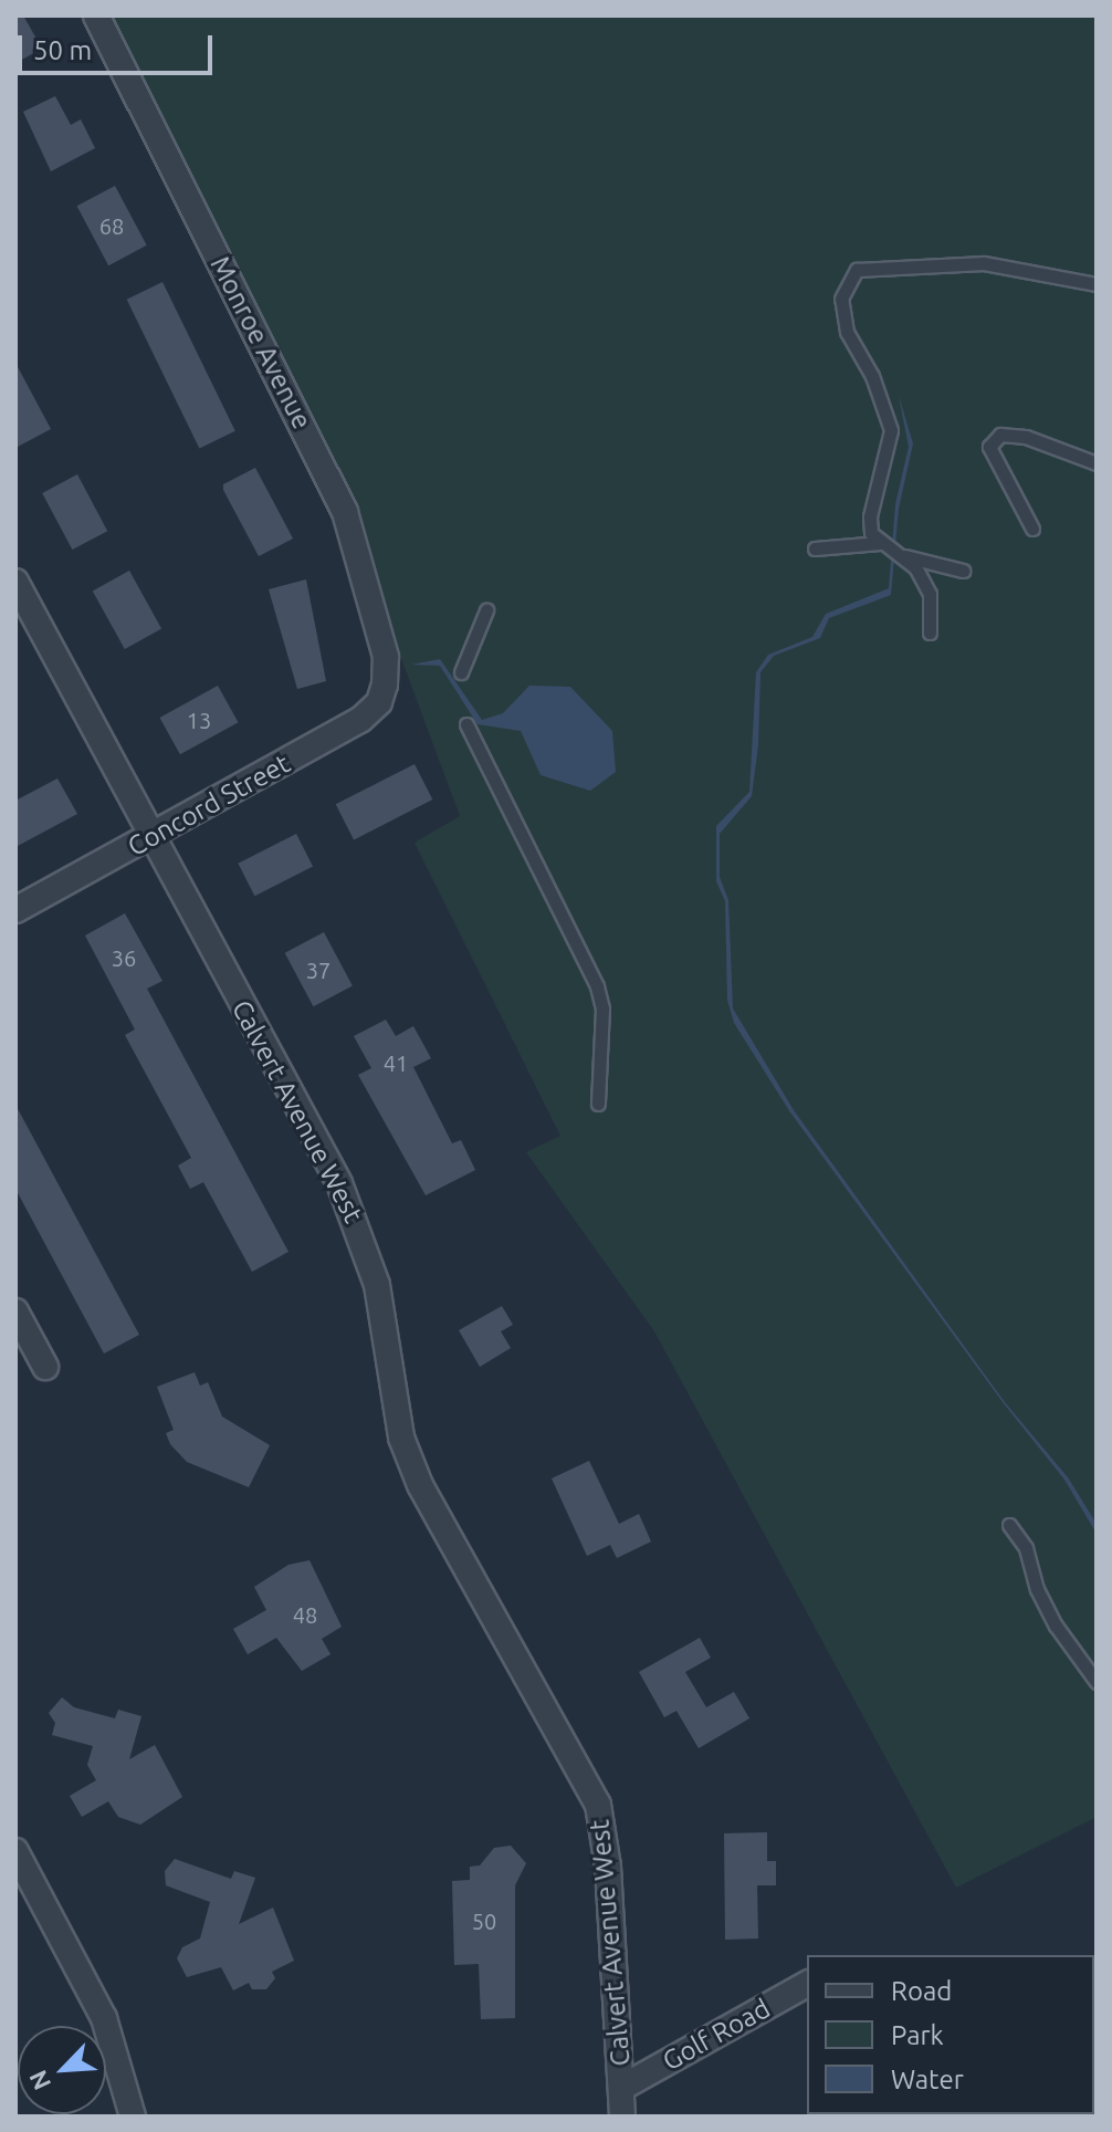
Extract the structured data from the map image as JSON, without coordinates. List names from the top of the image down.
{
  "streets": {
    "street": [
      "Monroe Avenue",
      "Concord Street",
      "Calvert Avenue West",
      "Golf Road"
    ]
  },
  "crossings": [
    ["Monroe Avenue", "Concord Street"],
    ["Concord Street", "Calvert Avenue West"],
    ["Calvert Avenue West", "Golf Road"]
  ],
  "house_numbers": [
    "68",
    "13",
    "36",
    "37",
    "41",
    "48",
    "50"
  ],
  "legend": ["Road", "Park", "Water"],
  "scale_bar": "50 m",
  "north": "bottom left"
}
